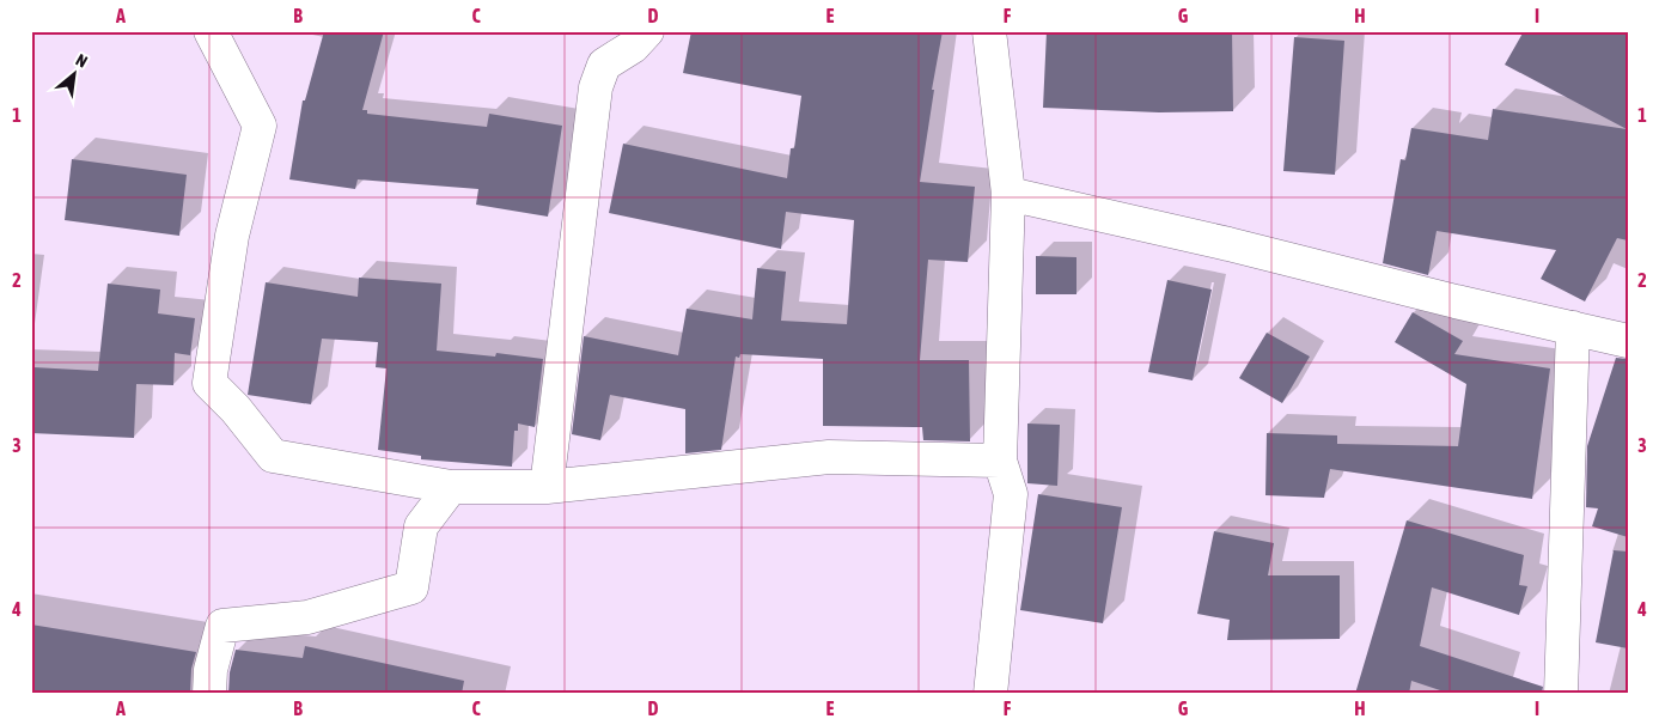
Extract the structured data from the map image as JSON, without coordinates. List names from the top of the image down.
{
  "north": "top right",
  "grid": {
    "columns": [
      "A",
      "B",
      "C",
      "D",
      "E",
      "F",
      "G",
      "H",
      "I"
    ],
    "rows": [
      "1",
      "2",
      "3",
      "4"
    ]
  }
}
